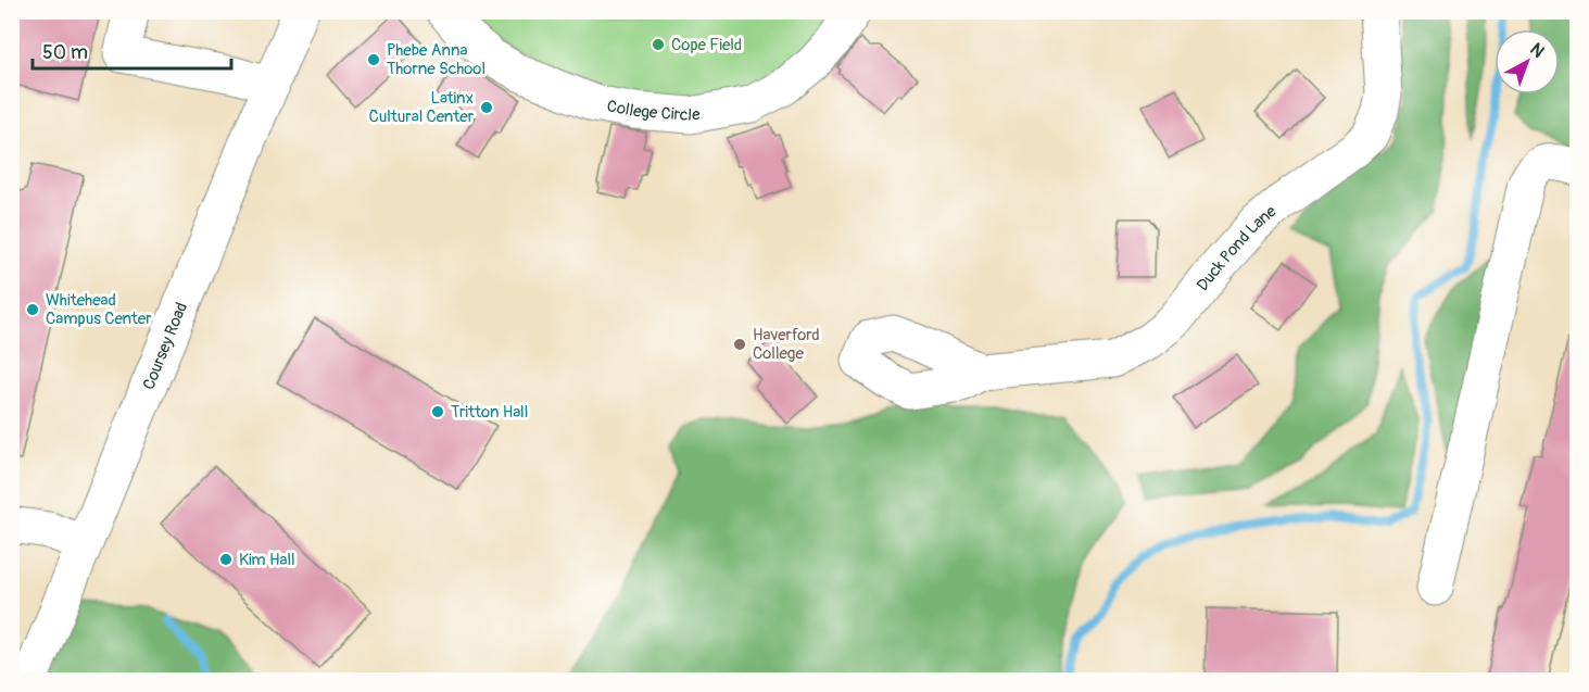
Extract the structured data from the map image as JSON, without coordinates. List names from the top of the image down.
{
  "streets": {
    "street": ["College Circle", "Duck Pond Lane", "Coursey Road"]
  },
  "places": [
    "Cope Field",
    "Phebe Anna Thorne School",
    "Latinx Cultural Center",
    "Whitehead Campus Center",
    "Haverford College",
    "Tritton Hall",
    "Kim Hall"
  ],
  "scale_bar": "50 m",
  "north": "top right"
}
